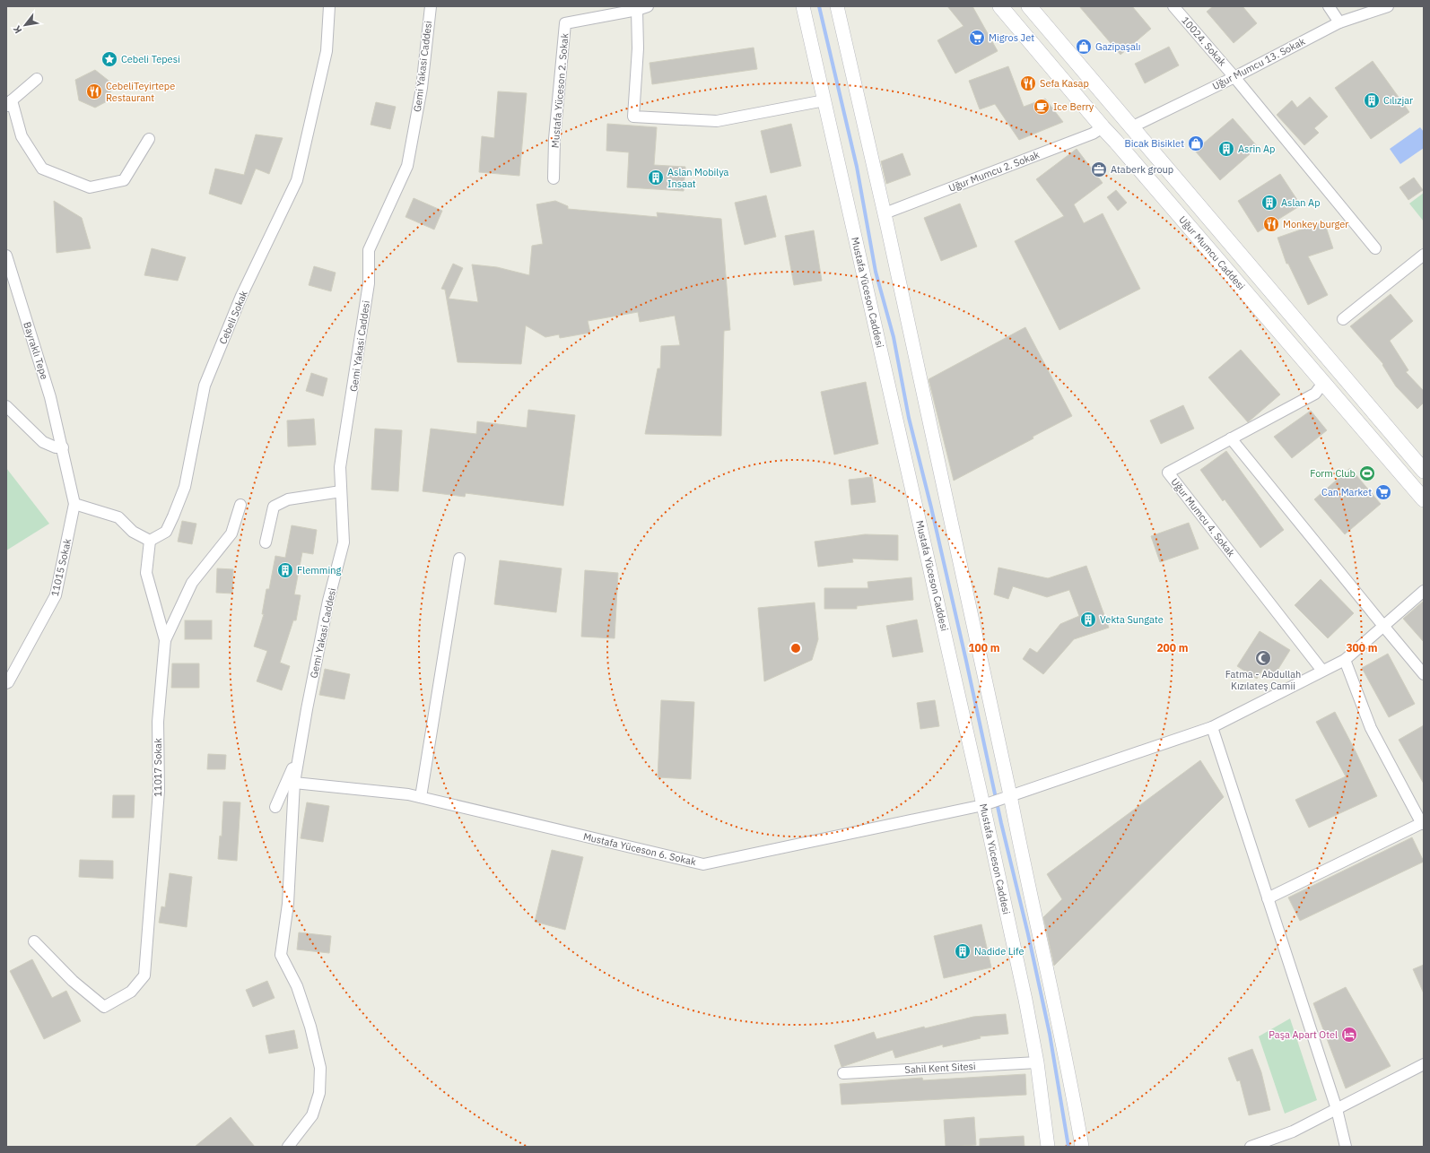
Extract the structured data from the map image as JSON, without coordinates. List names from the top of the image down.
{
  "streets": {
    "main road": ["Uğur Mumcu Caddesi"],
    "street": [
      "10024. Sokak",
      "Uğur Mumcu 13. Sokak",
      "Gemi Yakasi Caddesi",
      "Mustafa Yüceson 2. Sokak",
      "Uğur Mumcu 2. Sokak",
      "Mustafa Yüceson Caddesi",
      "Cebeli Sokak",
      "Bayraklı Tepe",
      "Uğur Mumcu 4. Sokak",
      "11015 Sokak",
      "11017 Sokak",
      "Mustafa Yüceson 6. Sokak",
      "Sahil Kent Sitesi"
    ]
  },
  "crossings": [
    ["10024. Sokak", "Uğur Mumcu 13. Sokak"],
    ["Uğur Mumcu 13. Sokak", "Uğur Mumcu Caddesi"],
    ["Gemi Yakasi Caddesi", "Mustafa Yüceson 6. Sokak"],
    ["Uğur Mumcu 2. Sokak", "Uğur Mumcu Caddesi"],
    ["Uğur Mumcu Caddesi", "Uğur Mumcu 4. Sokak"],
    ["Mustafa Yüceson Caddesi", "Mustafa Yüceson 6. Sokak"],
    ["Mustafa Yüceson Caddesi", "Sahil Kent Sitesi"],
    ["Cebeli Sokak", "11017 Sokak"],
    ["Bayraklı Tepe", "11015 Sokak"],
    ["Uğur Mumcu 4. Sokak", "Mustafa Yüceson 6. Sokak"]
  ],
  "places": {
    "supermarket": ["Migros Jet", "Can Market"],
    "shop": ["Gazipaşalı", "Bicak Bisiklet"],
    "place": ["Cebeli Tepesi"],
    "restaurant": ["Sefa Kasap", "CebeliTeyirtepe Restaurant", "Monkey burger"],
    "building": [
      "Cılızjar",
      "Asrin Ap",
      "Aslan Mobilya Insaat",
      "Aslan Ap",
      "Flemming",
      "Vekta Sungate",
      "Nadide Life"
    ],
    "cafe": ["Ice Berry"],
    "office": ["Ataberk group"],
    "sports": ["Form Club"],
    "mosque": ["Fatma - Abdullah Kızılateş Camii"],
    "hotel": ["Paşa Apart Otel"]
  },
  "north": "bottom left",
  "rings": ["100 m", "200 m", "300 m"]
}
